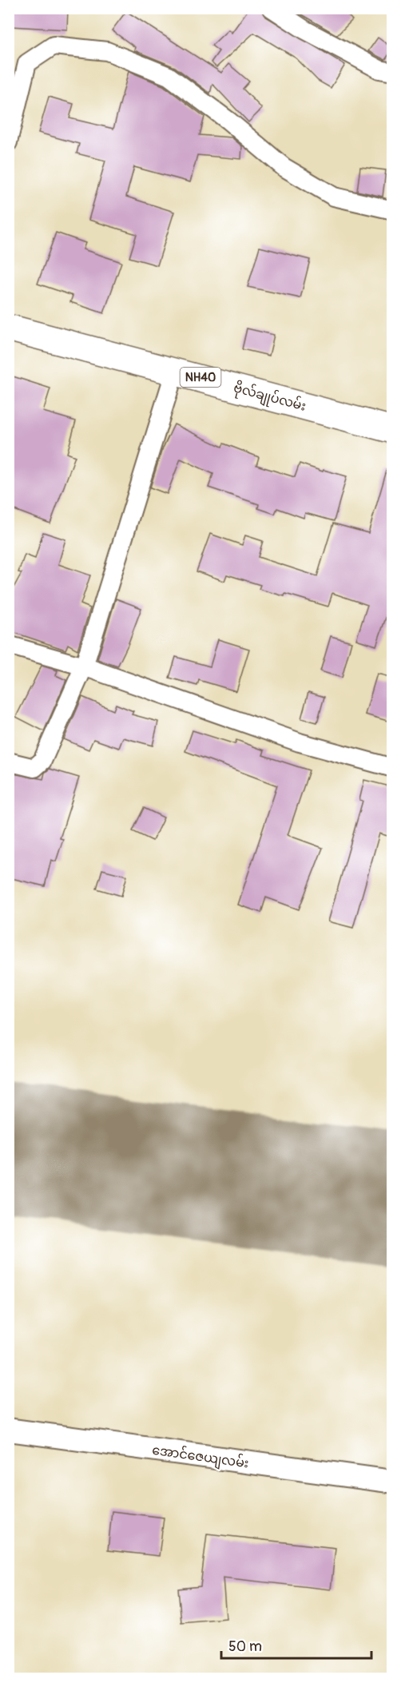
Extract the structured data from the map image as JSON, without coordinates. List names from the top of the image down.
{
  "streets": {
    "highway": ["NH40", "ဗိုလ်ချုပ်လမ်း"],
    "street": ["အောင်ဇေယျလမ်း"]
  },
  "scale_bar": "50 m"
}
